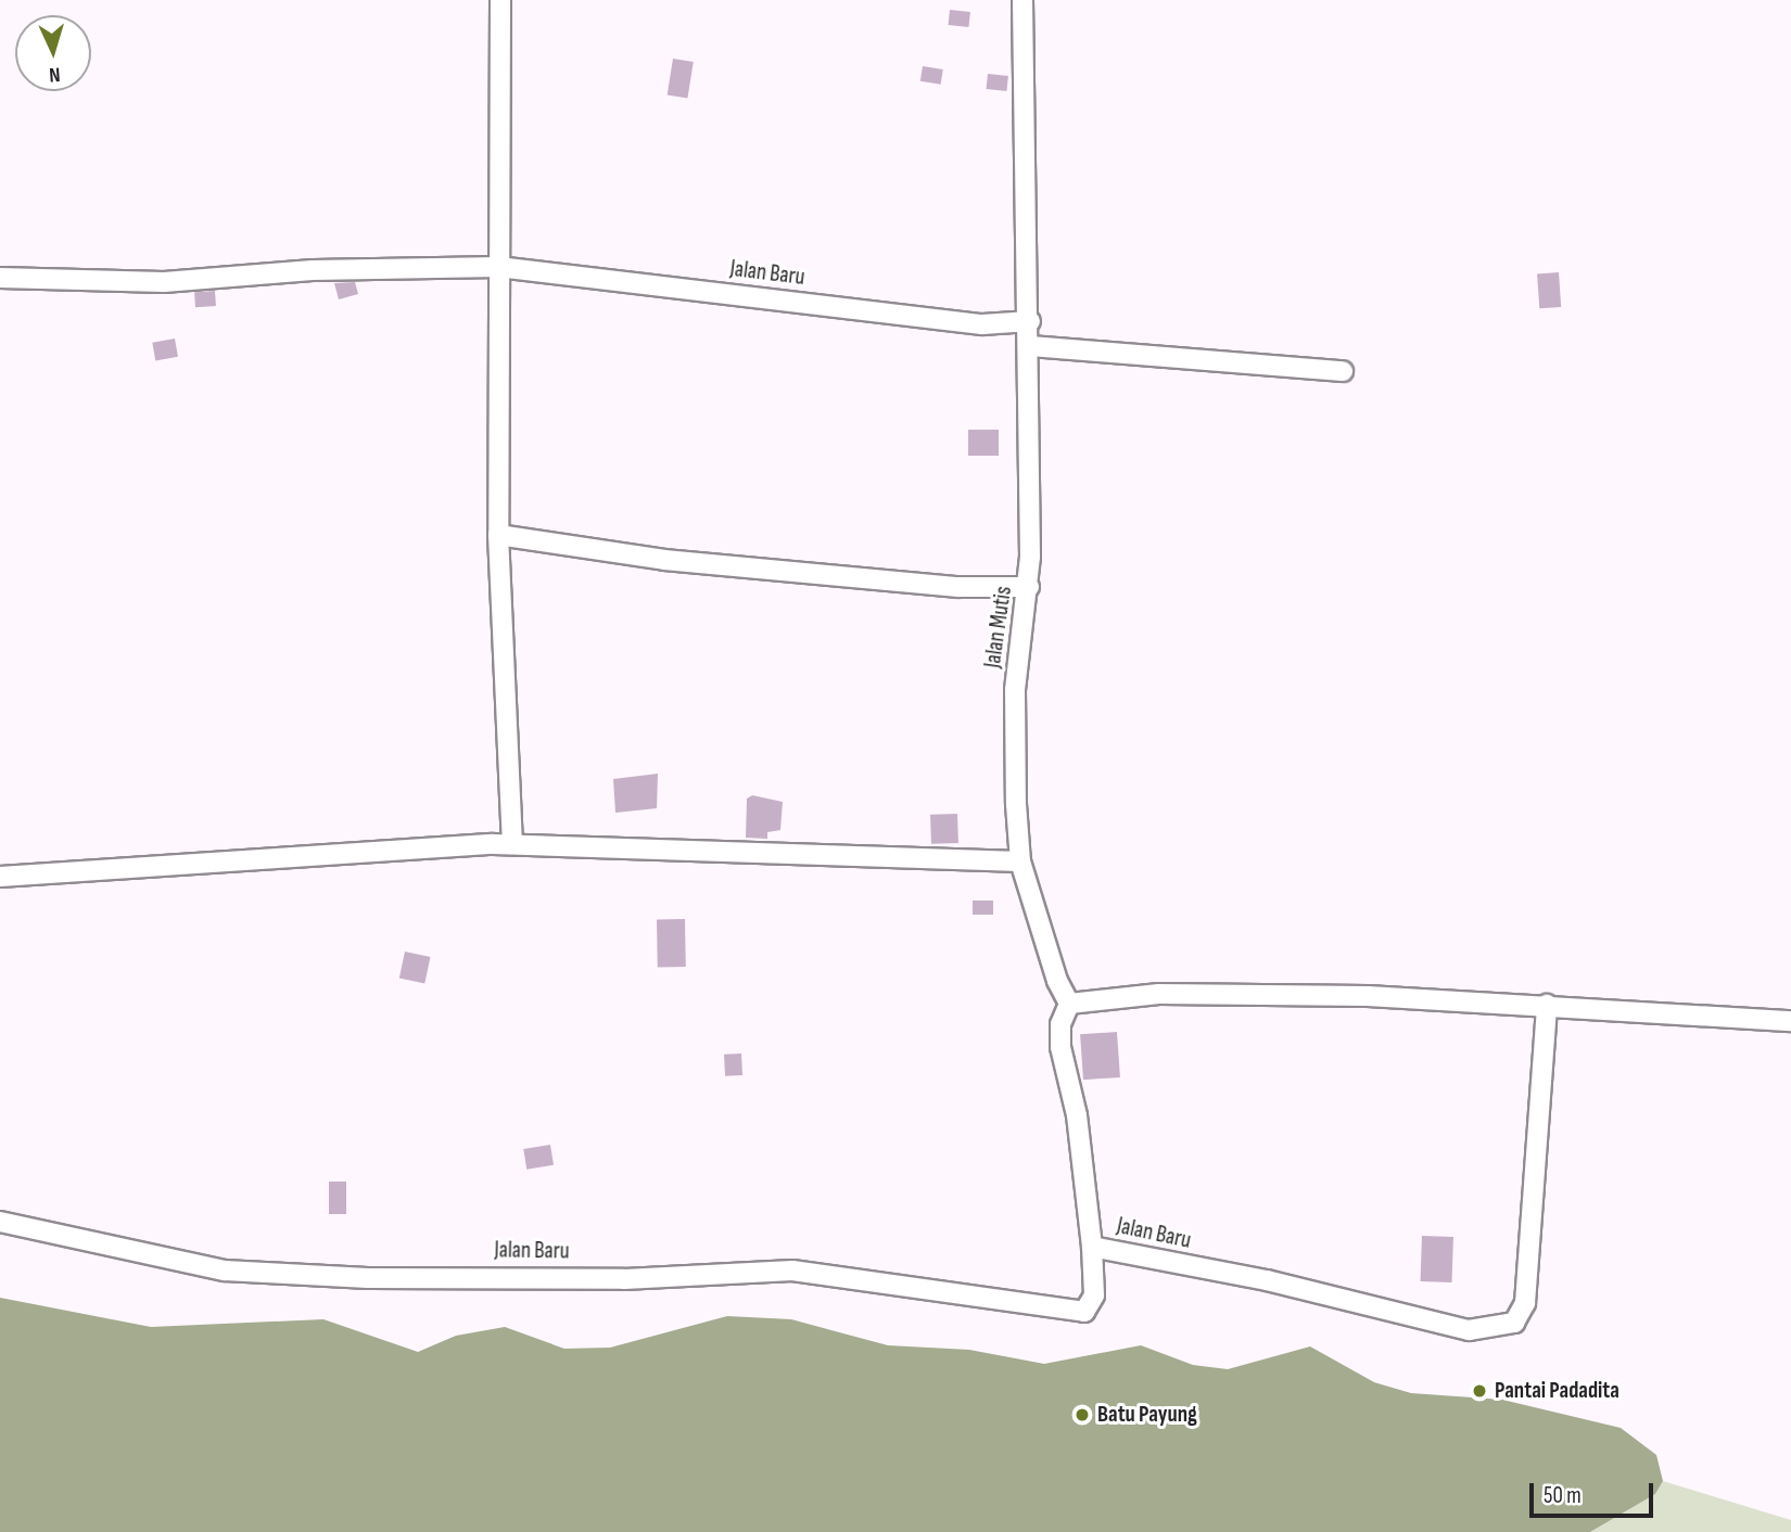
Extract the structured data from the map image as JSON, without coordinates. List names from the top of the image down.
{
  "streets": {
    "street": ["Jalan Baru", "Jalan Mutis"]
  },
  "crossings": [
    ["Jalan Baru", "Jalan Mutis"]
  ],
  "places": ["Pantai Padadita", "Batu Payung"],
  "scale_bar": "50 m",
  "north": "bottom"
}
